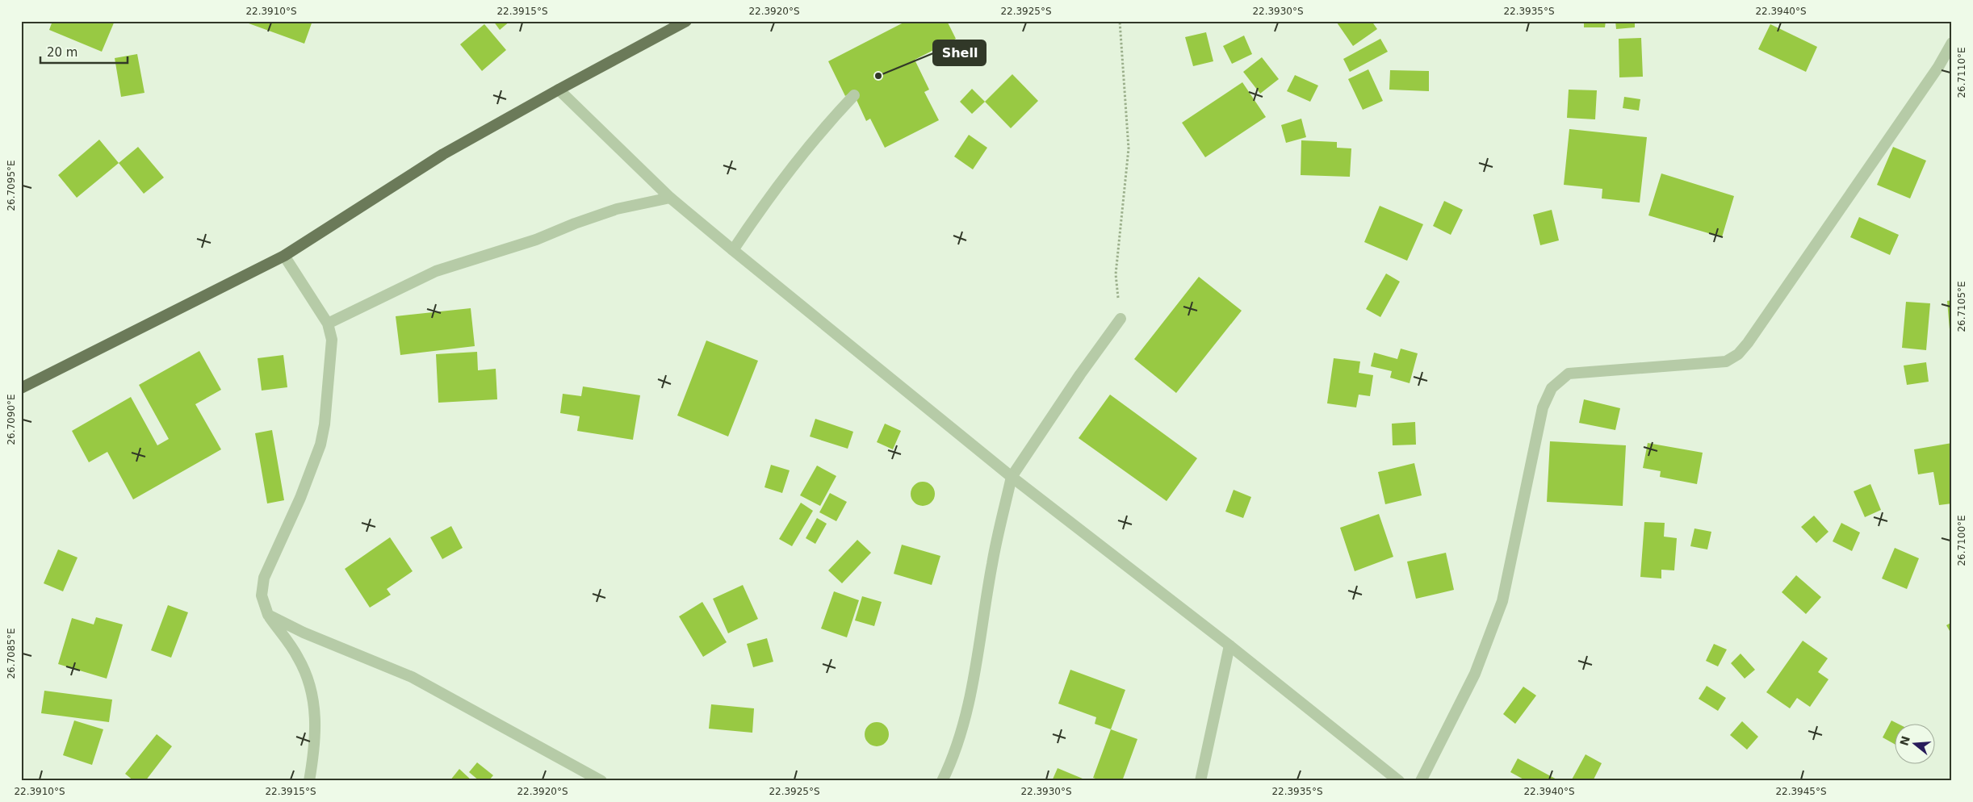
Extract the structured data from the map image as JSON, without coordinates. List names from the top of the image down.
{
  "places": ["Shell"],
  "scale_bar": "20 m",
  "north": "left",
  "coordinates": [
    "22.3910°S",
    "22.3915°S",
    "22.3920°S",
    "22.3925°S",
    "22.3930°S",
    "22.3935°S",
    "22.3940°S",
    "26.7110°E",
    "26.7095°E",
    "26.7105°E",
    "26.7090°E",
    "26.7100°E",
    "26.7085°E",
    "22.3945°S"
  ]
}
